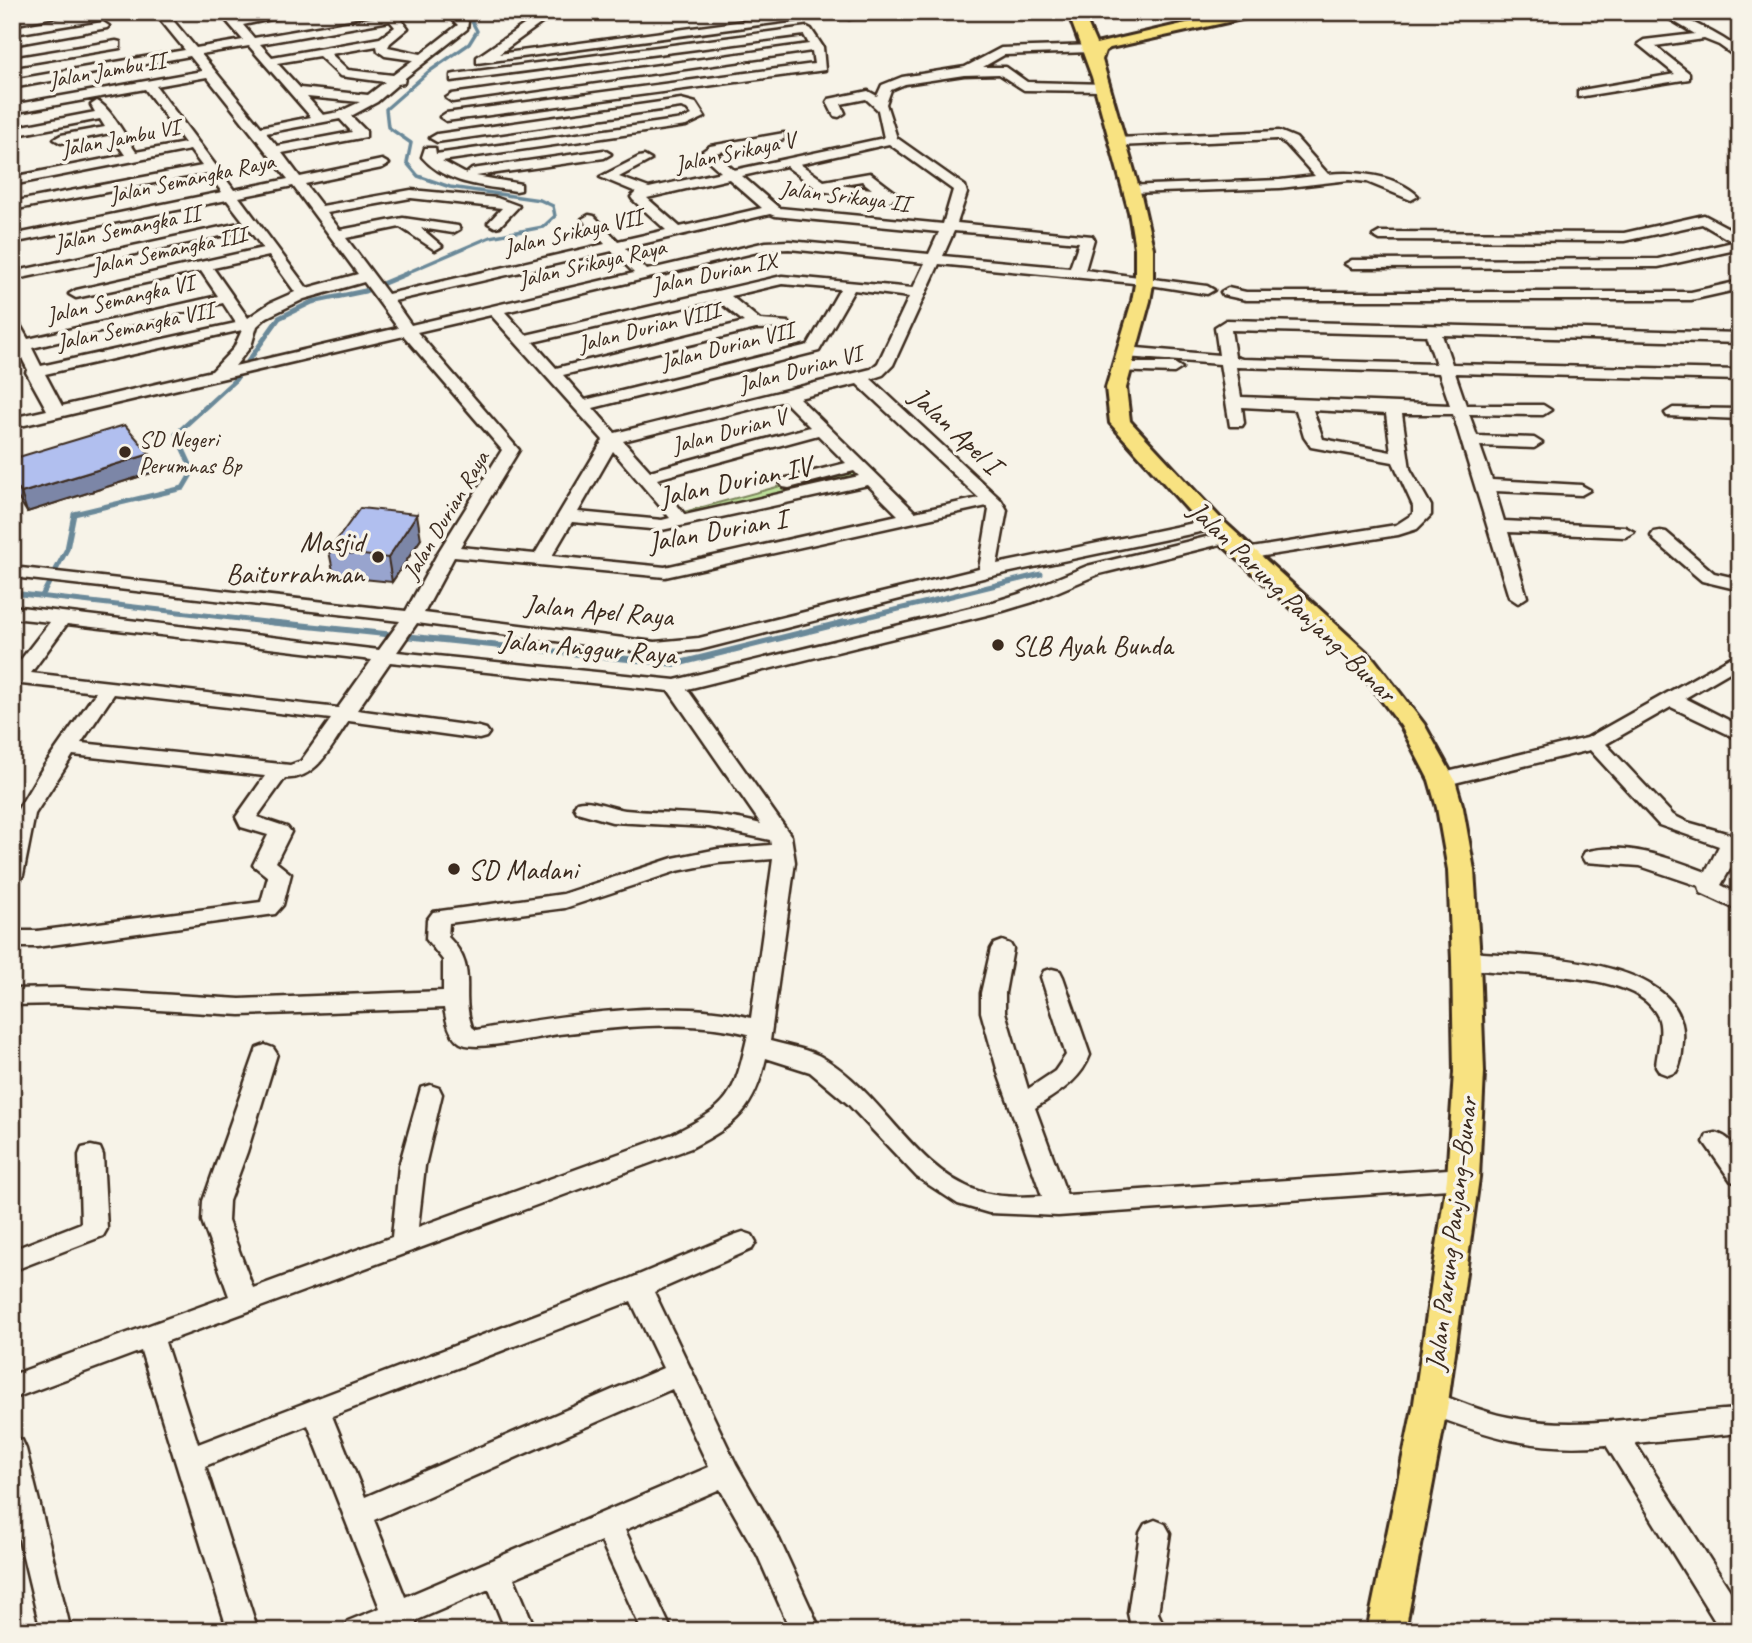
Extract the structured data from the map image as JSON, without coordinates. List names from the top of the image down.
{
  "streets": {
    "main road": ["Jalan Parung Panjang–Bunar"],
    "street": [
      "Jalan Jambu II",
      "Jalan Jambu VI",
      "Jalan Srikaya V",
      "Jalan Semangka Raya",
      "Jalan Srikaya II",
      "Jalan Semangka II",
      "Jalan Srikaya VII",
      "Jalan Semangka III",
      "Jalan Srikaya Raya",
      "Jalan Durian IX",
      "Jalan Semangka VI",
      "Jalan Semangka VII",
      "Jalan Durian VIII",
      "Jalan Durian VII",
      "Jalan Durian VI",
      "Jalan Apel I",
      "Jalan Durian V",
      "Jalan Durian IV",
      "Jalan Durian Raya",
      "Jalan Durian I",
      "Jalan Apel Raya",
      "Jalan Anggur Raya"
    ]
  },
  "crossings": [
    ["Jalan Jambu II", "Jalan Durian Raya"],
    ["Jalan Srikaya V", "Jalan Srikaya II"],
    ["Jalan Srikaya V", "Jalan Srikaya VII"],
    ["Jalan Srikaya V", "Jalan Durian VI"],
    ["Jalan Semangka Raya", "Jalan Durian Raya"],
    ["Jalan Srikaya II", "Jalan Srikaya VII"],
    ["Jalan Srikaya II", "Jalan Srikaya Raya"],
    ["Jalan Srikaya II", "Jalan Durian VI"],
    ["Jalan Srikaya VII", "Jalan Semangka VII"],
    ["Jalan Srikaya VII", "Jalan Durian Raya"],
    ["Jalan Semangka III", "Jalan Semangka VI"],
    ["Jalan Srikaya Raya", "Jalan Durian VI"],
    ["Jalan Srikaya Raya", "Jalan Durian Raya"],
    ["Jalan Srikaya Raya", "Jalan Parung Panjang–Bunar"],
    ["Jalan Durian IX", "Jalan Durian VII"],
    ["Jalan Durian IX", "Jalan Durian VI"],
    ["Jalan Durian VI", "Jalan Apel I"],
    ["Jalan Apel I", "Jalan Durian I"],
    ["Jalan Apel I", "Jalan Apel Raya"],
    ["Jalan Durian Raya", "Jalan Durian I"],
    ["Jalan Durian Raya", "Jalan Apel Raya"],
    ["Jalan Durian Raya", "Jalan Anggur Raya"],
    ["Jalan Parung Panjang–Bunar", "Jalan Apel Raya"],
    ["Jalan Parung Panjang–Bunar", "Jalan Anggur Raya"],
    ["Jalan Apel Raya", "Jalan Anggur Raya"]
  ],
  "places": [
    "SD Negeri Perumnas Bp",
    "Masjid Baiturrahman",
    "SLB Ayah Bunda",
    "SD Madani"
  ]
}
